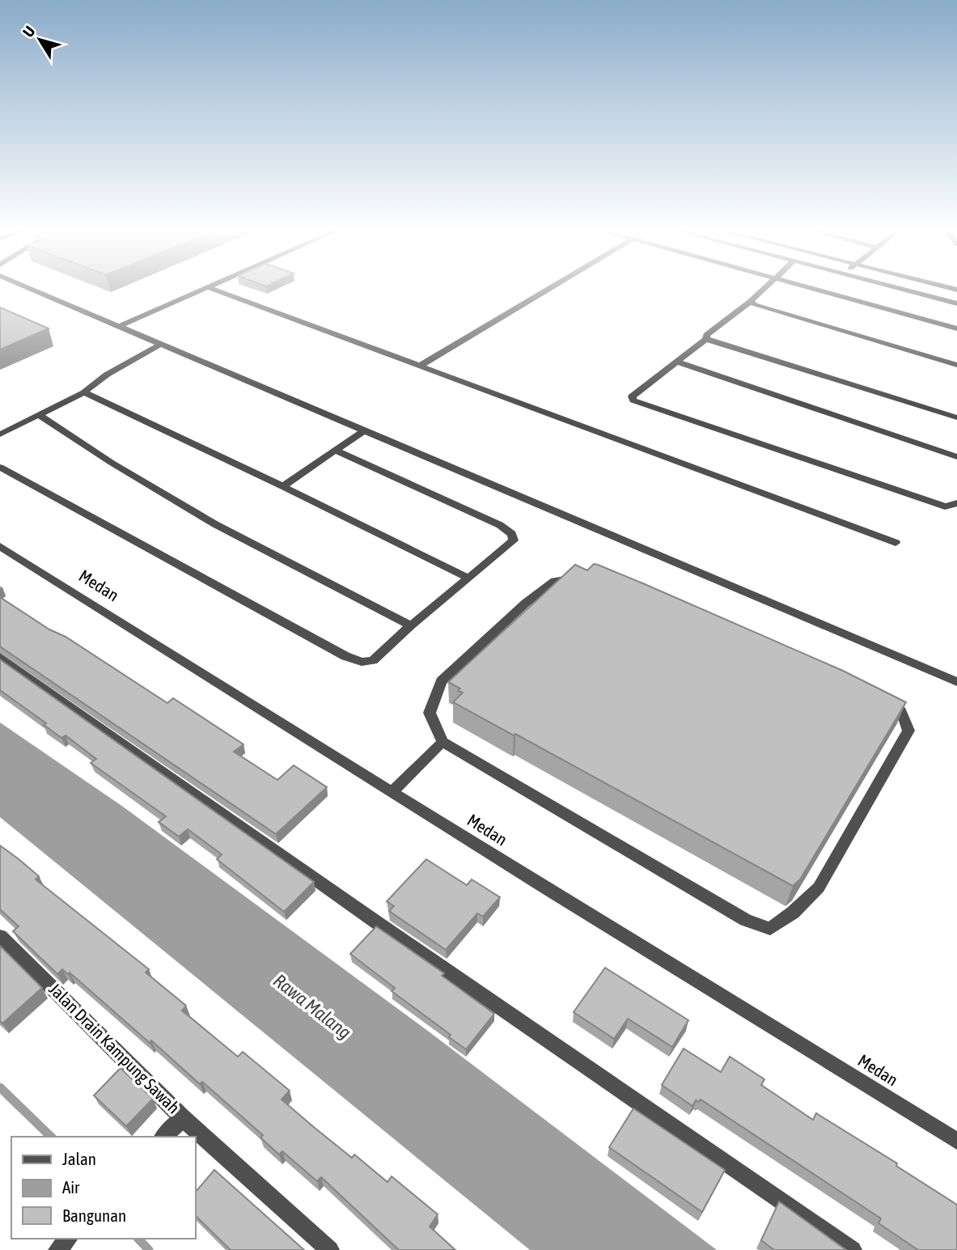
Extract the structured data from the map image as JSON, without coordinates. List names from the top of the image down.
{
  "streets": {
    "street": ["Medan", "Jalan Drain Kampung Sawah"]
  },
  "water": ["Rawa Malang"],
  "legend": ["Jalan", "Air", "Bangunan"],
  "north": "top left"
}
